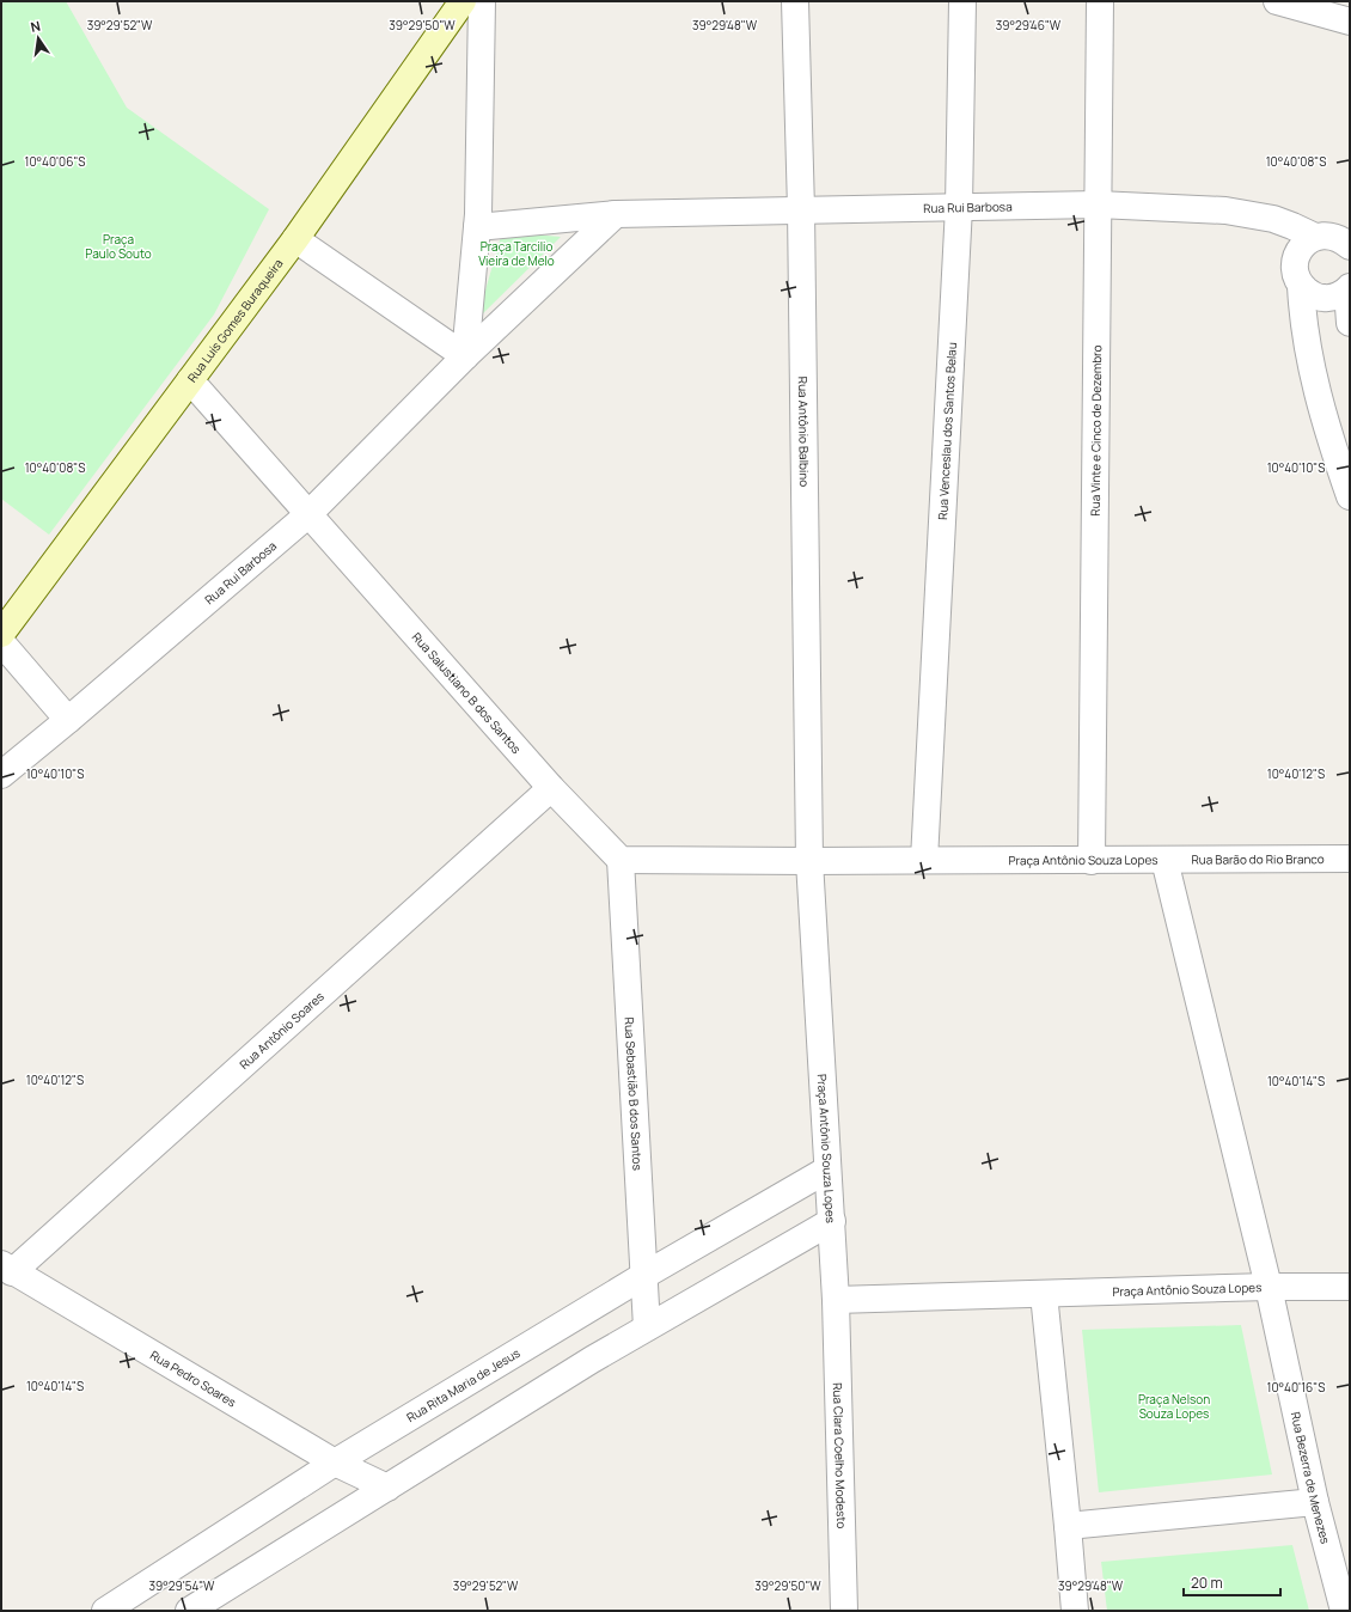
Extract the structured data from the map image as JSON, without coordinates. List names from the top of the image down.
{
  "streets": {
    "main road": ["Rua Luís Gomes Buraqueira"],
    "street": [
      "Rua Rui Barbosa",
      "Rua Venceslau dos Santos Belau",
      "Rua Vinte e Cinco de Dezembro",
      "Rua Antônio Balbino",
      "Rua Salustiano B dos Santos",
      "Praça Antônio Souza Lopes",
      "Rua Barão do Rio Branco",
      "Rua Antônio Soares",
      "Rua Sebastião B dos Santos",
      "Rua Pedro Soares",
      "Rua Rita Maria de Jesus",
      "Rua Clara Coelho Modesto",
      "Rua Bezerra de Menezes"
    ]
  },
  "crossings": [
    ["Rua Rui Barbosa", "Rua Venceslau dos Santos Belau"],
    ["Rua Rui Barbosa", "Rua Vinte e Cinco de Dezembro"],
    ["Rua Rui Barbosa", "Rua Antônio Balbino"],
    ["Rua Rui Barbosa", "Rua Salustiano B dos Santos"],
    ["Rua Luís Gomes Buraqueira", "Rua Salustiano B dos Santos"],
    ["Rua Venceslau dos Santos Belau", "Praça Antônio Souza Lopes"],
    ["Rua Vinte e Cinco de Dezembro", "Praça Antônio Souza Lopes"],
    ["Rua Antônio Balbino", "Praça Antônio Souza Lopes"],
    ["Rua Salustiano B dos Santos", "Rua Antônio Soares"],
    ["Rua Salustiano B dos Santos", "Rua Sebastião B dos Santos"],
    ["Praça Antônio Souza Lopes", "Rua Barão do Rio Branco"],
    ["Praça Antônio Souza Lopes", "Rua Rita Maria de Jesus"],
    ["Praça Antônio Souza Lopes", "Rua Clara Coelho Modesto"],
    ["Praça Antônio Souza Lopes", "Rua Bezerra de Menezes"],
    ["Rua Antônio Soares", "Rua Pedro Soares"],
    ["Rua Sebastião B dos Santos", "Rua Rita Maria de Jesus"],
    ["Rua Pedro Soares", "Rua Rita Maria de Jesus"]
  ],
  "parks": ["Praça Paulo Souto", "Praça Tarcilio Vieira de Melo", "Praça Nelson Souza Lopes"],
  "scale_bar": "20 m",
  "north": "top",
  "coordinates": [
    "39°29'52\"W",
    "39°29'50\"W",
    "39°29'48\"W",
    "39°29'46\"W",
    "10°40'06\"S",
    "10°40'08\"S",
    "10°40'10\"S",
    "10°40'12\"S",
    "10°40'14\"S",
    "10°40'16\"S",
    "39°29'54\"W"
  ]
}
